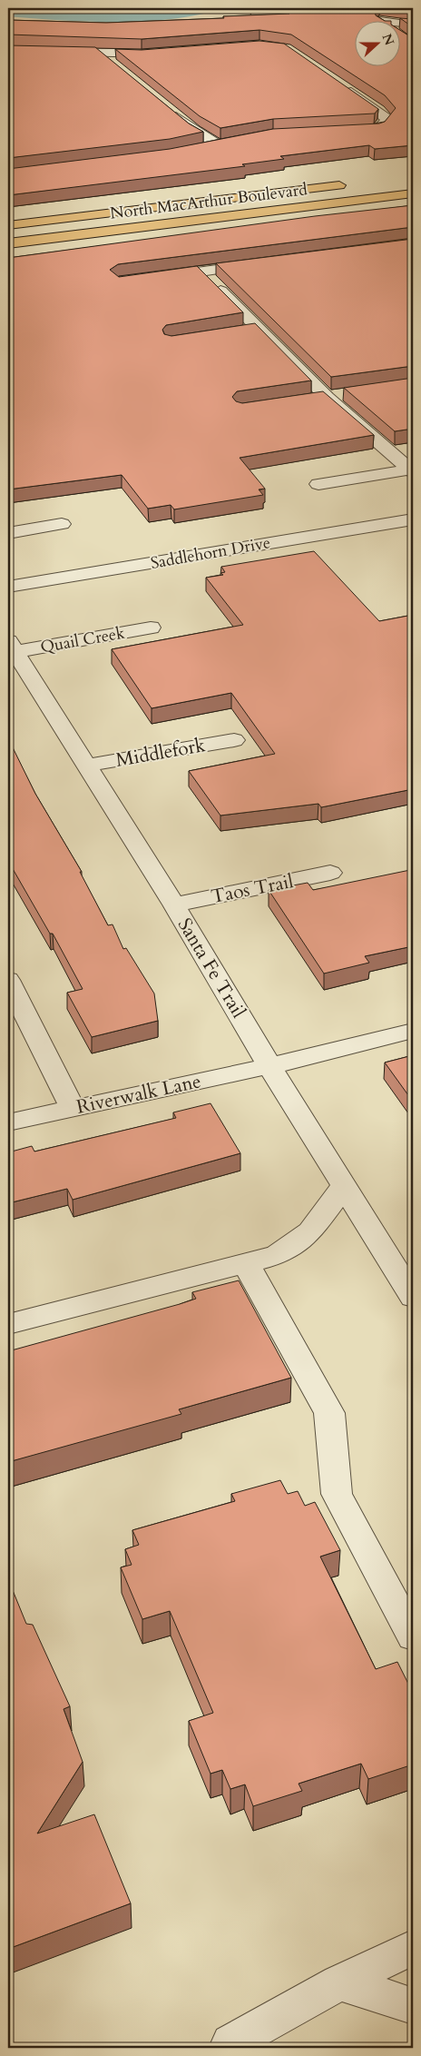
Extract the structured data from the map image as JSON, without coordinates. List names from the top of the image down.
{
  "streets": {
    "main road": ["North MacArthur Boulevard"],
    "street": [
      "Saddlehorn Drive",
      "Quail Creek",
      "Middlefork",
      "Taos Trail",
      "Santa Fe Trail",
      "Riverwalk Lane"
    ]
  },
  "crossings": [
    ["Quail Creek", "Santa Fe Trail"],
    ["Middlefork", "Santa Fe Trail"],
    ["Taos Trail", "Santa Fe Trail"],
    ["Santa Fe Trail", "Riverwalk Lane"]
  ],
  "north": "right"
}
